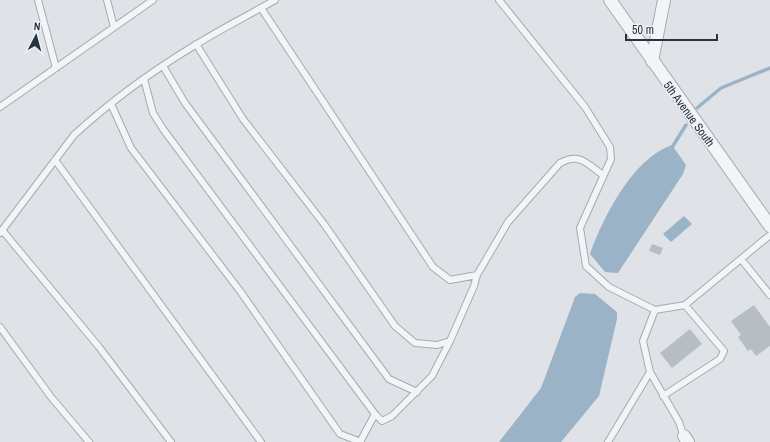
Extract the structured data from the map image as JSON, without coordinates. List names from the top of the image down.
{
  "streets": {
    "street": ["5th Avenue South"]
  },
  "scale_bar": "50 m",
  "north": "top"
}
